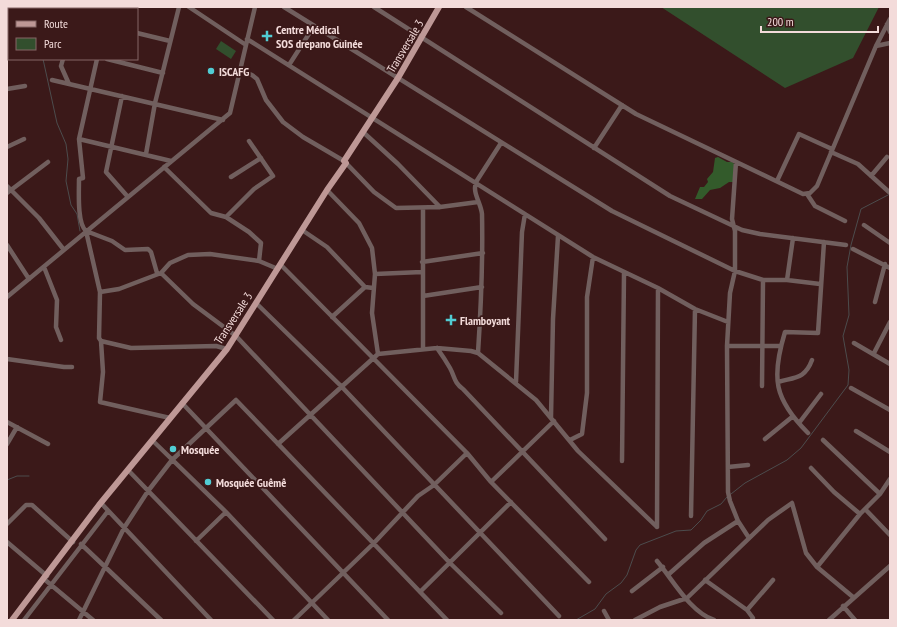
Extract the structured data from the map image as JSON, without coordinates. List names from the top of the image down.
{
  "streets": {
    "main road": ["Transversale 3"]
  },
  "places": {
    "health": ["Centre Médical SOS drepano Guinée", "Flamboyant"],
    "other": ["ISCAFG", "Mosquée", "Mosquée Guêmê"]
  },
  "legend": ["Route", "Parc"],
  "scale_bar": "200 m"
}
